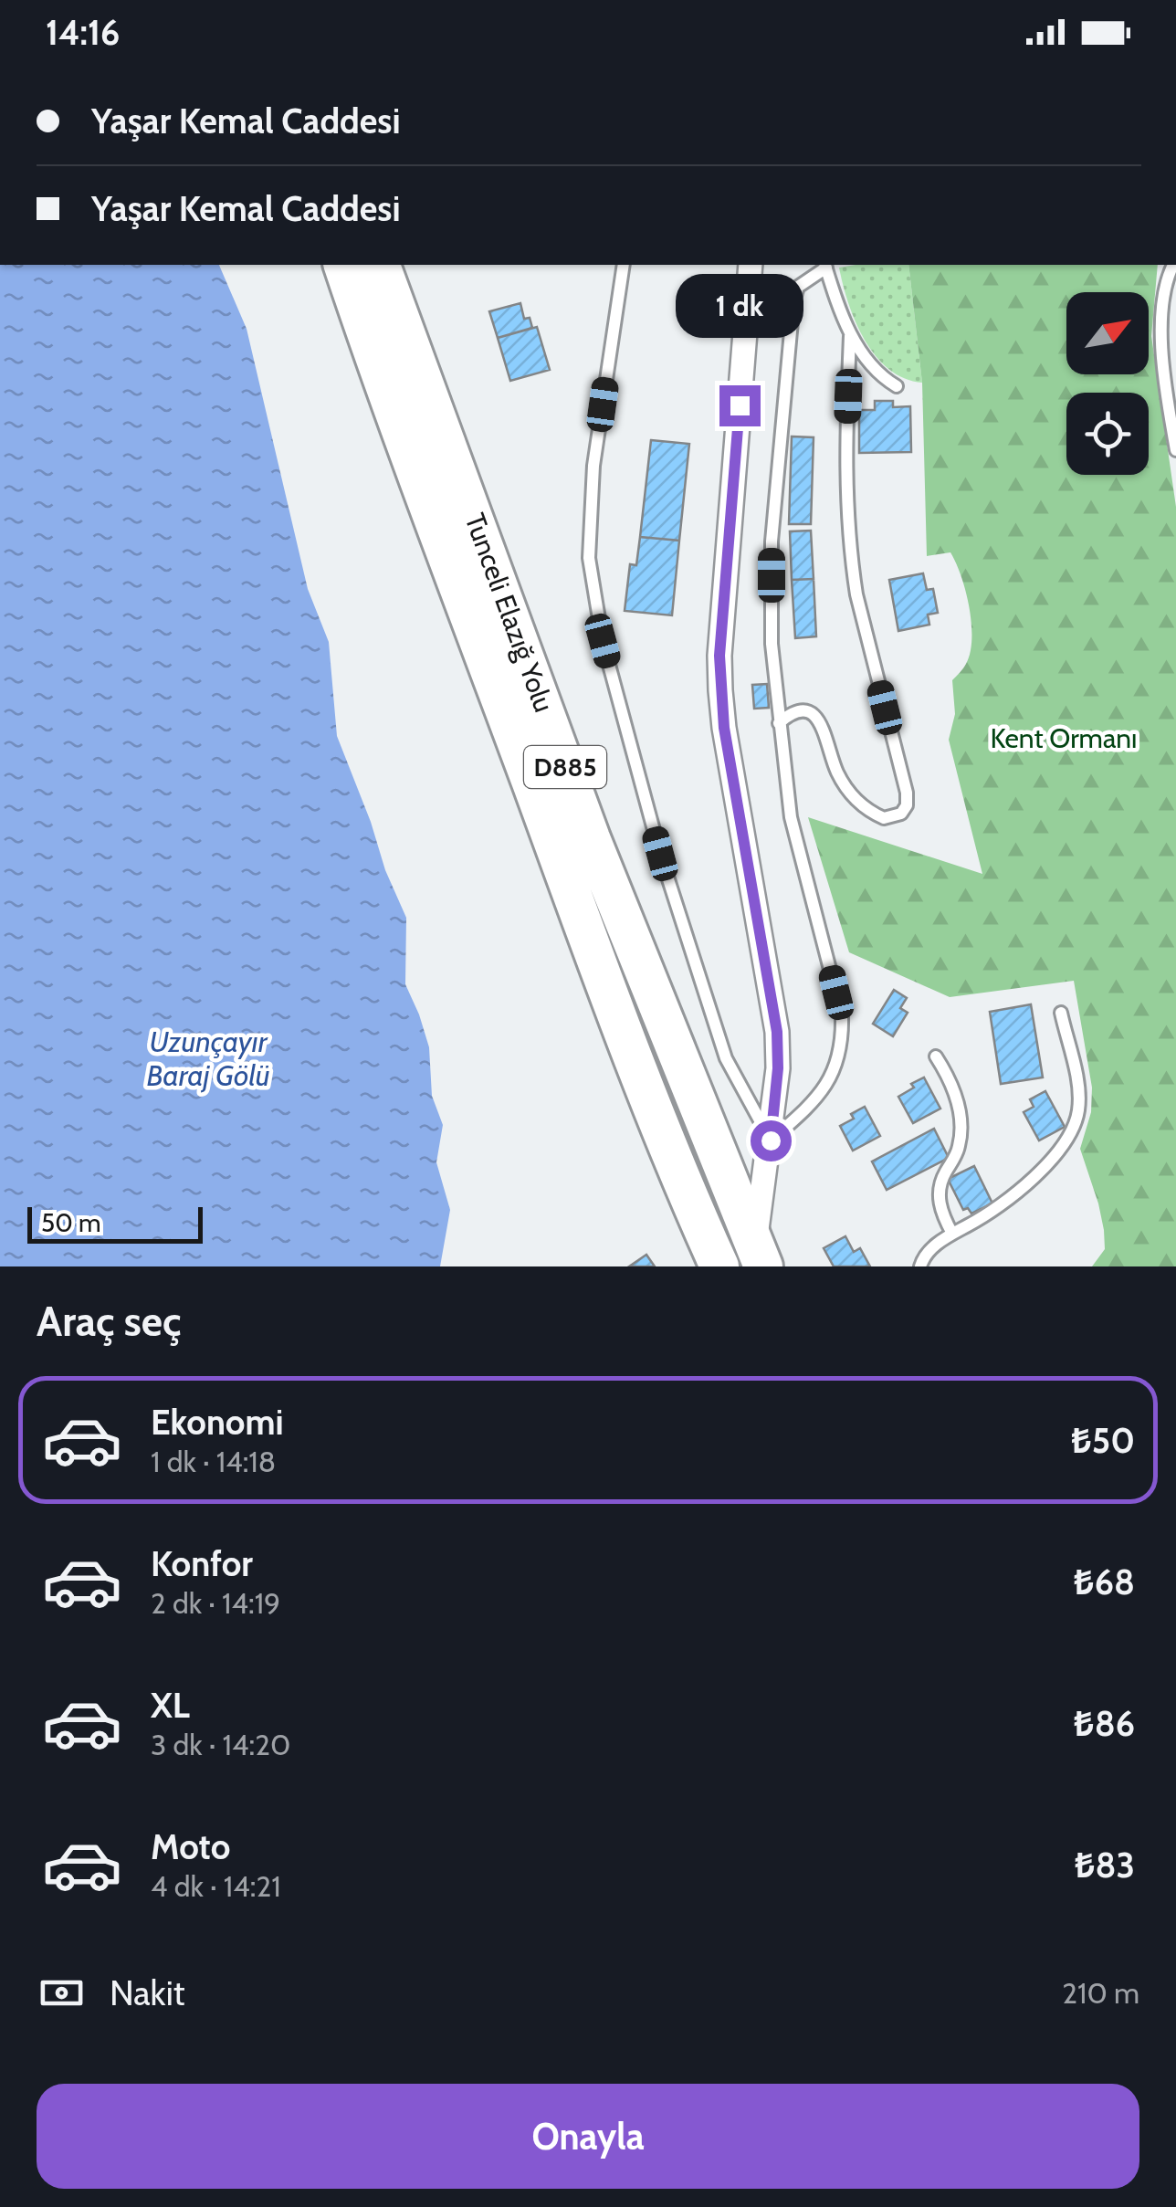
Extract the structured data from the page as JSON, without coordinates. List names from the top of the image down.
{
  "streets": {
    "main road": ["Tunceli Elazığ Yolu", "D885"]
  },
  "water": ["Uzunçayır Baraj Gölü"],
  "parks": ["Kent Ormanı"],
  "scale_bar": "50 m",
  "north": "top right",
  "page": {
    "status": "14:16",
    "banner": ["Yaşar Kemal Caddesi", "Yaşar Kemal Caddesi"],
    "bubble": "1 dk",
    "scale": "50 m",
    "heading": "Araç seç",
    "list": [
      {
        "name": "Ekonomi",
        "note": "1 dk · 14:18",
        "value": "₺50"
      },
      {
        "name": "Konfor",
        "note": "2 dk · 14:19",
        "value": "₺68"
      },
      {
        "name": "XL",
        "note": "3 dk · 14:20",
        "value": "₺86"
      },
      {
        "name": "Moto",
        "note": "4 dk · 14:21",
        "value": "₺83"
      }
    ],
    "pay": ["Nakit", "210 m"],
    "buttons": "Onayla"
  }
}
